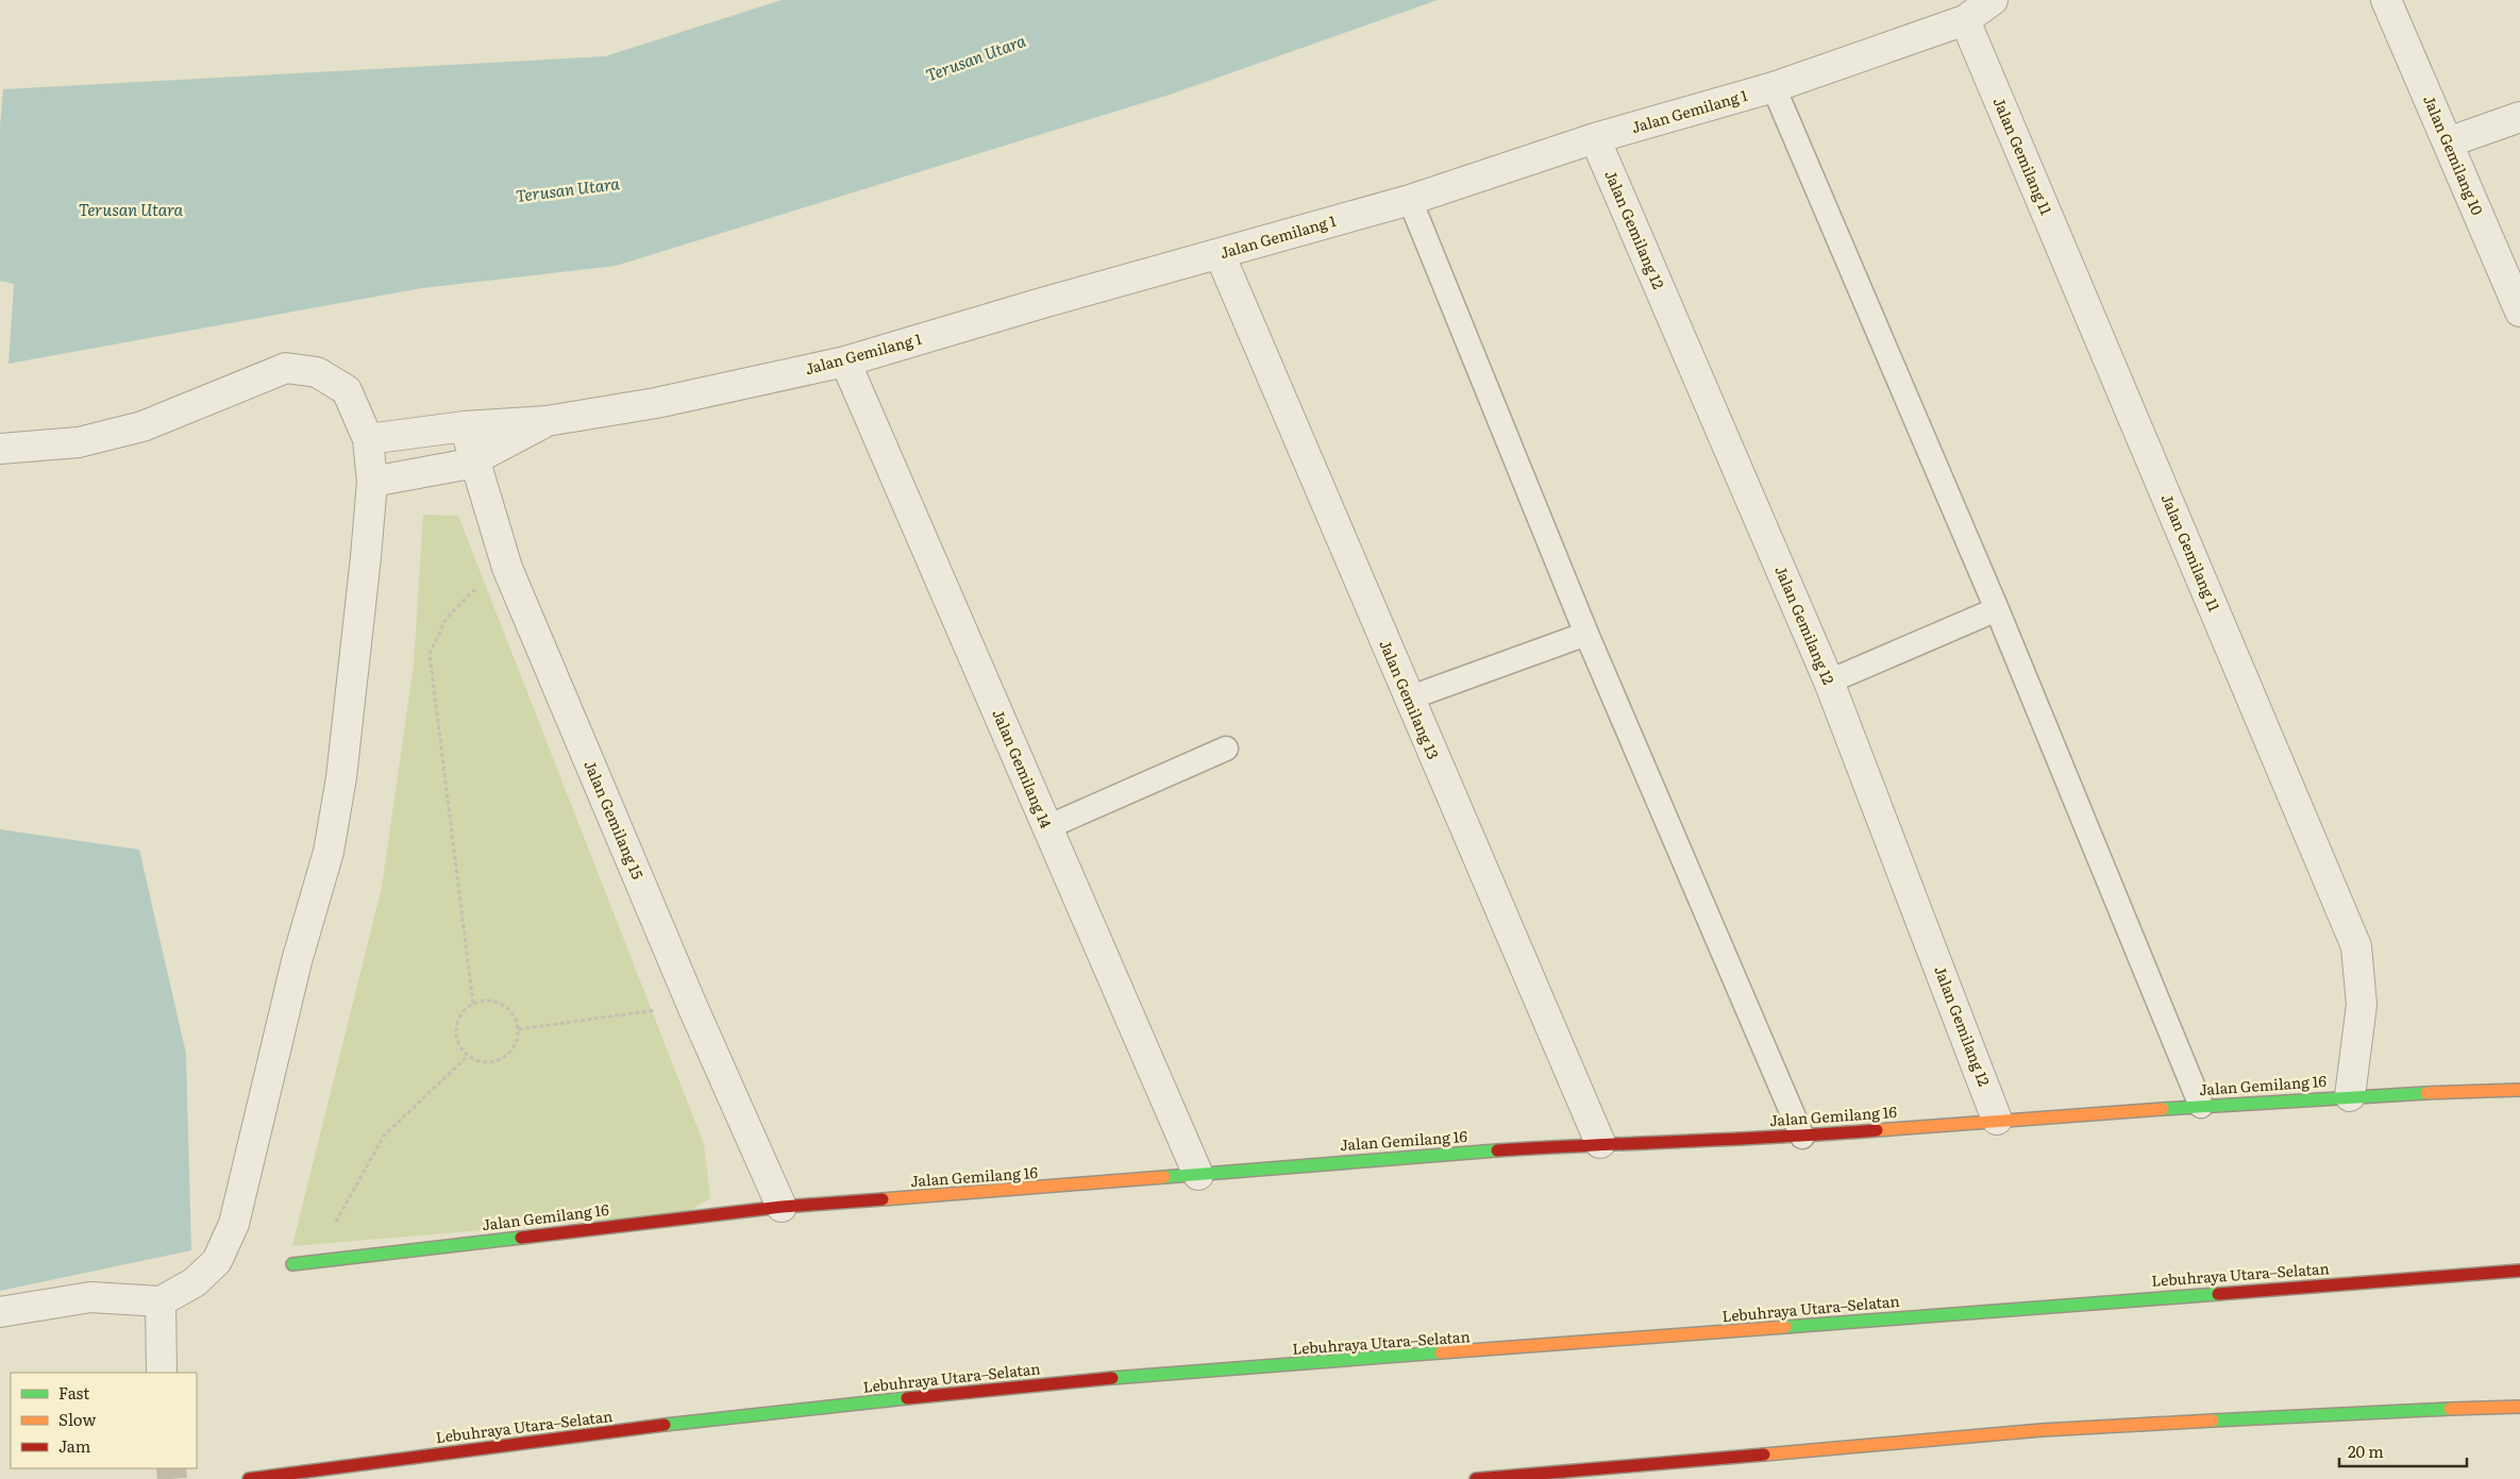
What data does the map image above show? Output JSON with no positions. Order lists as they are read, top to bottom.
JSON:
{
  "streets": {
    "main road": ["Jalan Gemilang 16", "Lebuhraya Utara–Selatan"],
    "street": [
      "Jalan Gemilang 1",
      "Jalan Gemilang 10",
      "Jalan Gemilang 11",
      "Jalan Gemilang 12",
      "Jalan Gemilang 13",
      "Jalan Gemilang 14",
      "Jalan Gemilang 15"
    ]
  },
  "crossings": [
    ["Jalan Gemilang 1", "Jalan Gemilang 11"],
    ["Jalan Gemilang 1", "Jalan Gemilang 12"],
    ["Jalan Gemilang 1", "Jalan Gemilang 13"],
    ["Jalan Gemilang 1", "Jalan Gemilang 14"],
    ["Jalan Gemilang 11", "Jalan Gemilang 16"],
    ["Jalan Gemilang 12", "Jalan Gemilang 16"],
    ["Jalan Gemilang 13", "Jalan Gemilang 16"],
    ["Jalan Gemilang 14", "Jalan Gemilang 16"],
    ["Jalan Gemilang 15", "Jalan Gemilang 16"]
  ],
  "water": ["Terusan Utara"],
  "legend": ["Fast", "Slow", "Jam"],
  "scale_bar": "20 m"
}
